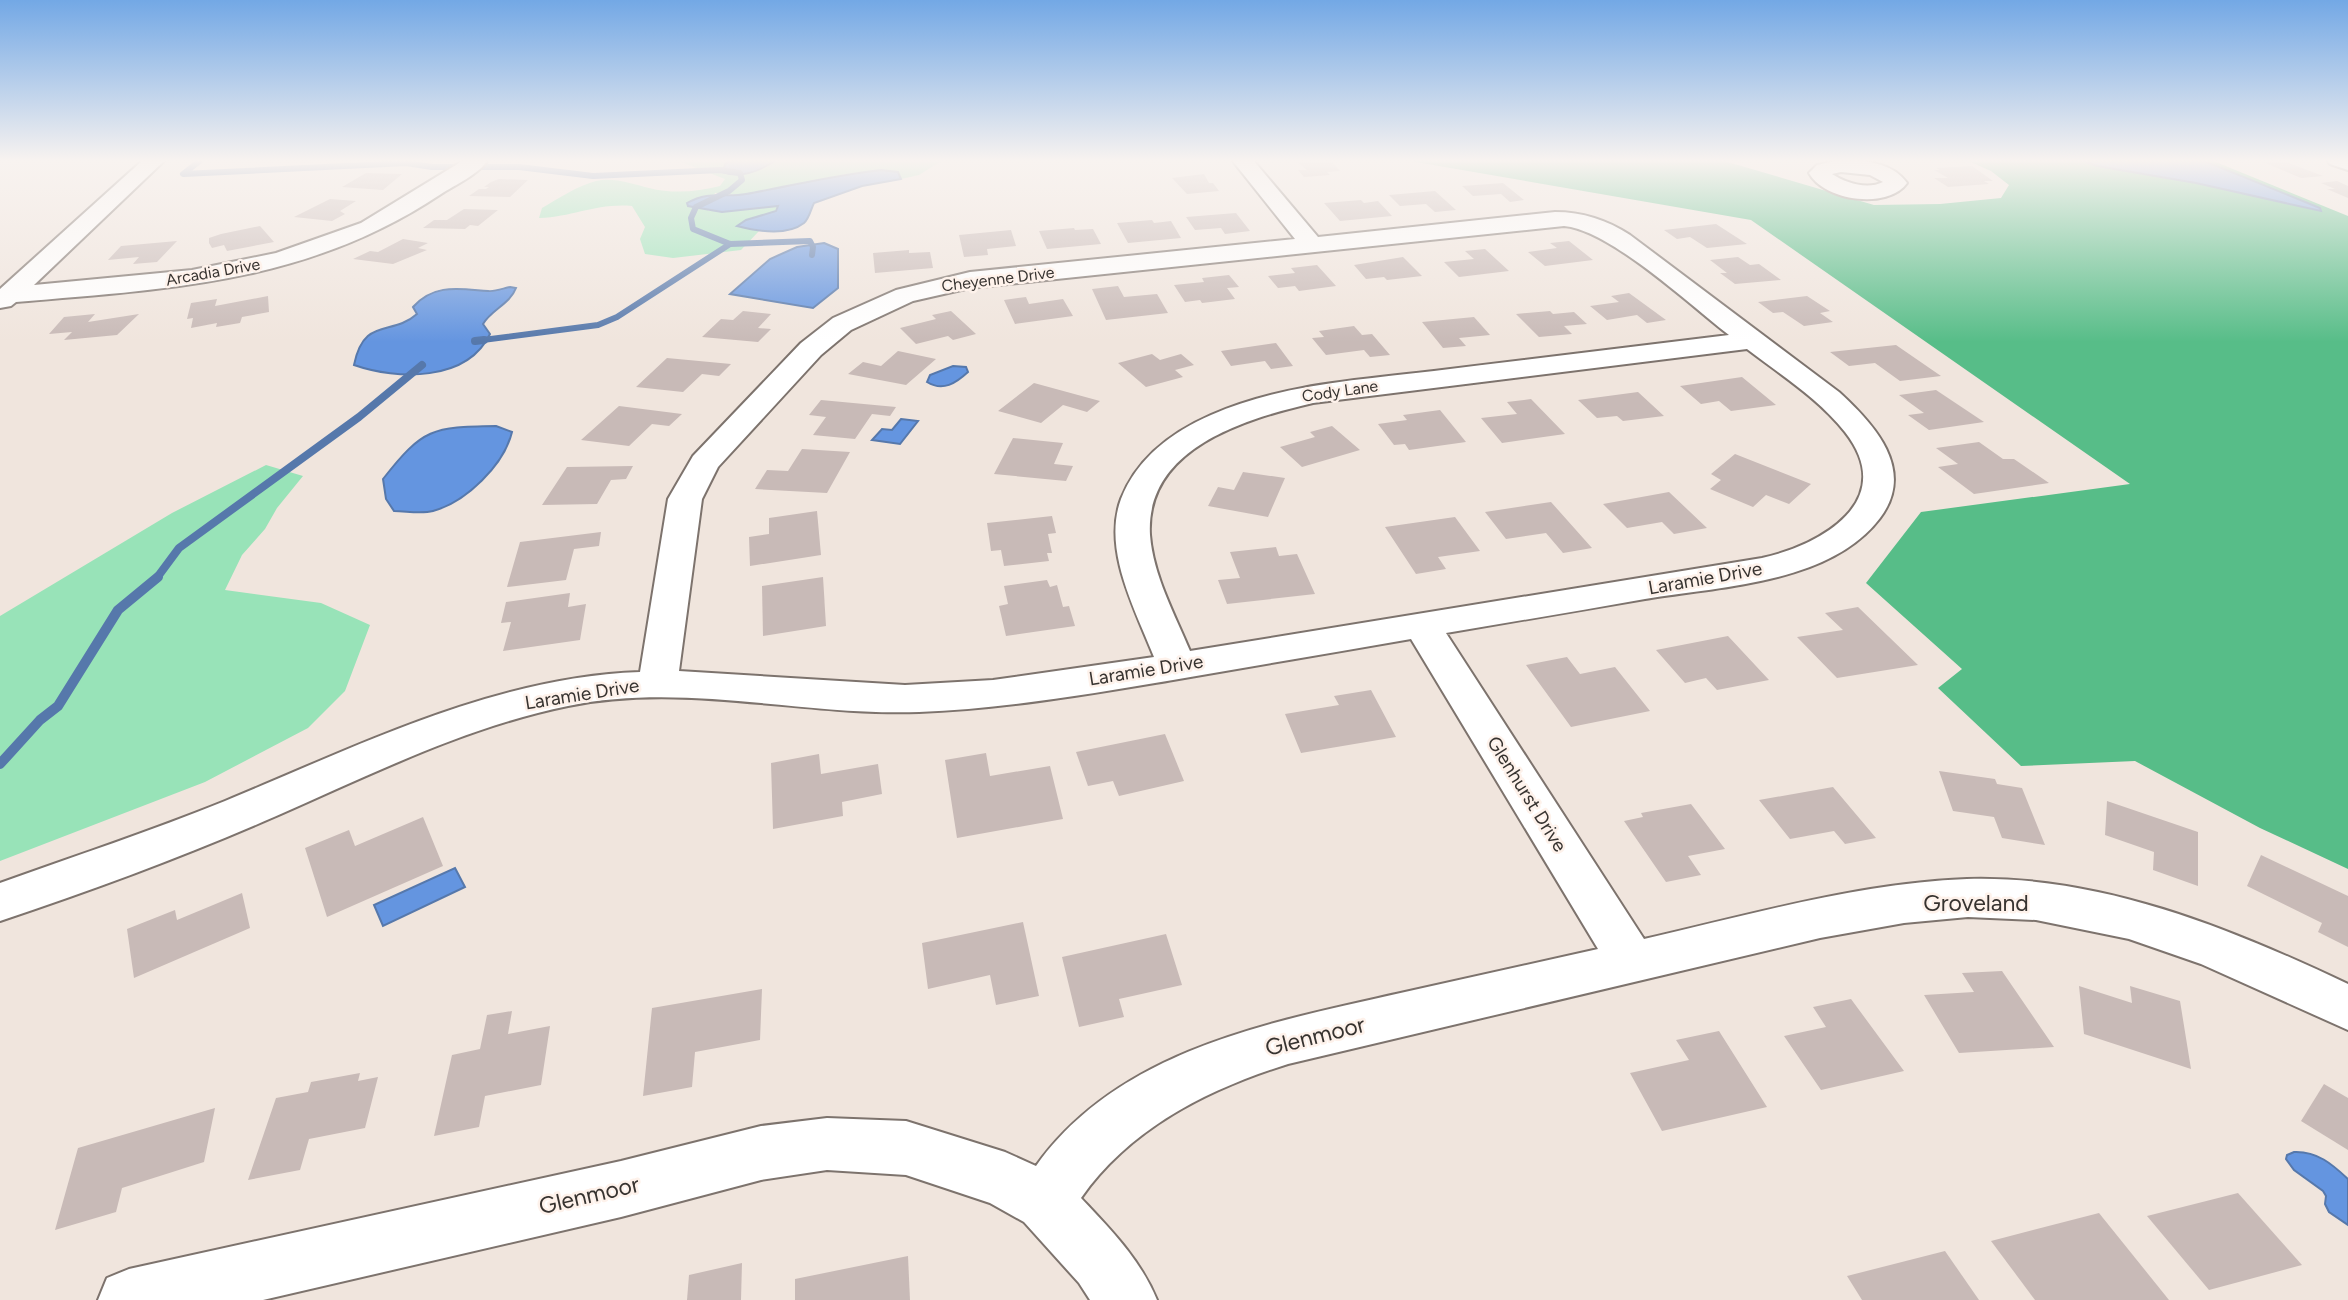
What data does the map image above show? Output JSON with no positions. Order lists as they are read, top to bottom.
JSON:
{
  "streets": {
    "street": [
      "Arcadia Drive",
      "Cheyenne Drive",
      "Cody Lane",
      "Laramie Drive",
      "Glenhurst Drive",
      "Groveland",
      "Glenmoor"
    ]
  },
  "crossings": [
    ["Cheyenne Drive", "Laramie Drive"],
    ["Cody Lane", "Laramie Drive"],
    ["Laramie Drive", "Glenhurst Drive"],
    ["Glenhurst Drive", "Groveland"],
    ["Glenhurst Drive", "Glenmoor"],
    ["Groveland", "Glenmoor"]
  ]
}
